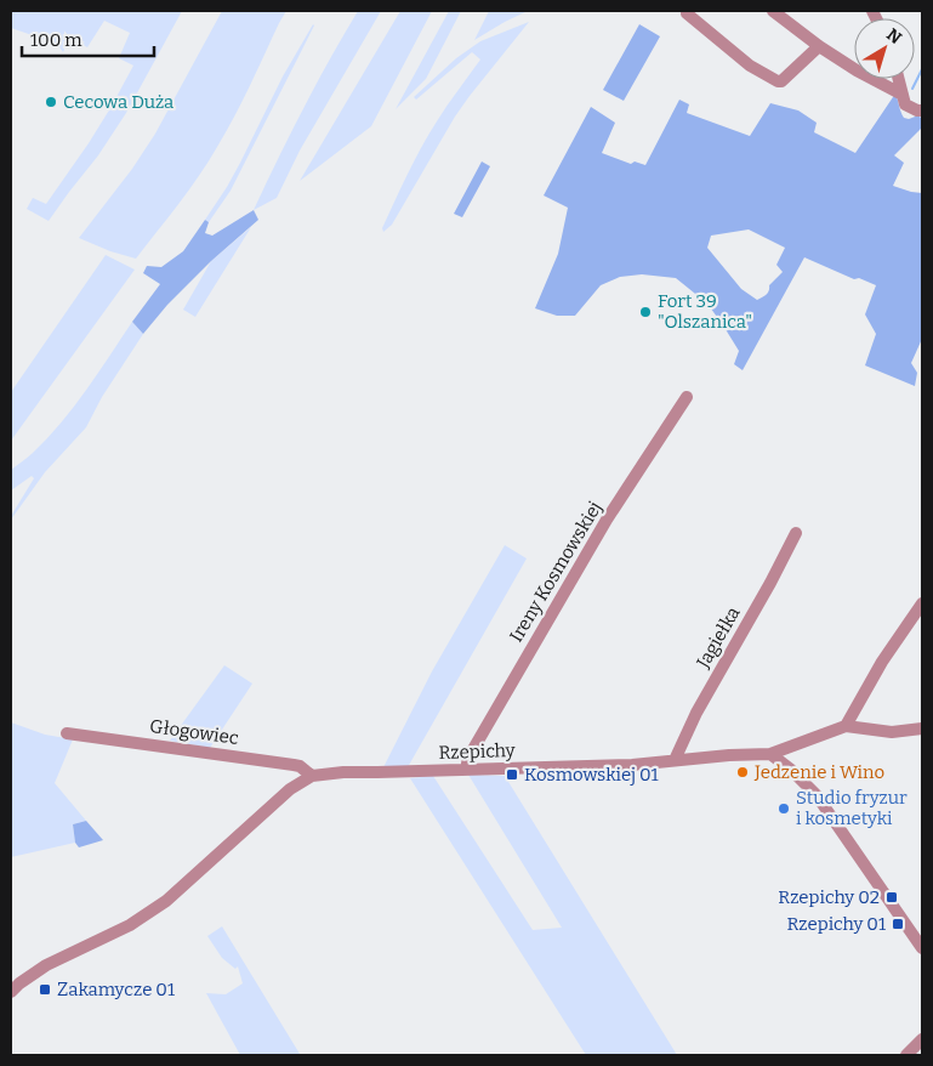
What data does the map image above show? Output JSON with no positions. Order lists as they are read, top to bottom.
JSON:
{
  "streets": {
    "street": [
      "Ireny Kosmowskiej",
      "Jagiełka",
      "Głogowiec",
      "Rzepichy"
    ]
  },
  "crossings": [
    ["Ireny Kosmowskiej", "Rzepichy"],
    ["Jagiełka", "Rzepichy"],
    ["Głogowiec", "Rzepichy"]
  ],
  "places": {
    "other": [
      "Cecowa Duża",
      "Fort 39 \"Olszanica\"",
      "Jedzenie i Wino",
      "Studio fryzur i kosmetyki"
    ],
    "transit": [
      "Kosmowskiej 01",
      "Rzepichy 02",
      "Rzepichy 01",
      "Zakamycze 01"
    ]
  },
  "scale_bar": "100 m",
  "north": "top right"
}
